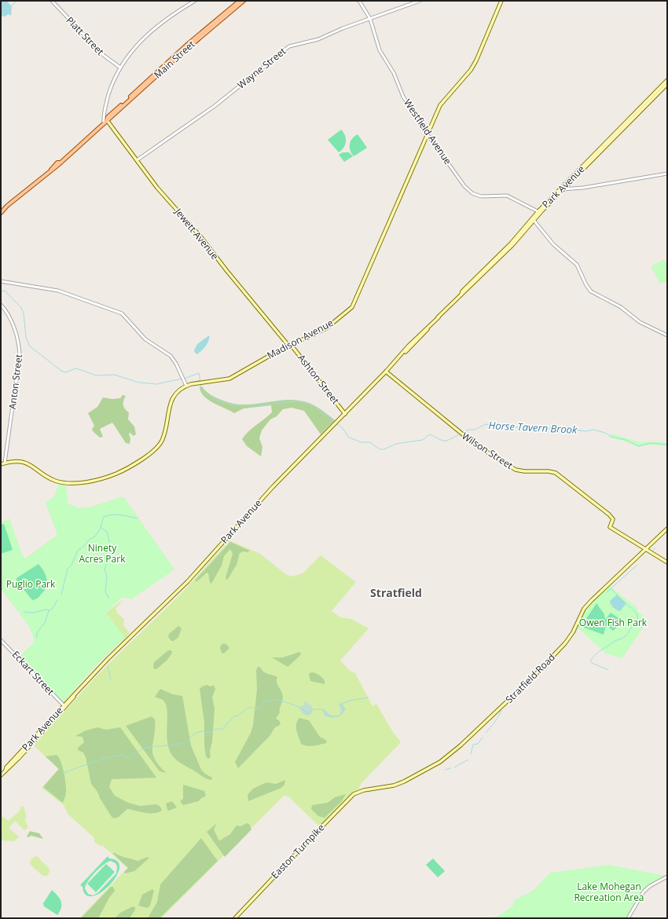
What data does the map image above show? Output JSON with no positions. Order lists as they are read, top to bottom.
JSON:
{
  "streets": {
    "main road": [
      "Main Street",
      "Park Avenue",
      "Jewett Avenue",
      "Madison Avenue",
      "Ashton Street",
      "Wilson Street",
      "Stratfield Road",
      "Easton Turnpike"
    ],
    "street": [
      "Platt Street",
      "Wayne Street",
      "Westfield Avenue",
      "Anton Street",
      "Eckart Street"
    ]
  },
  "crossings": [
    ["Main Street", "Jewett Avenue"],
    ["Wayne Street", "Westfield Avenue"],
    ["Wayne Street", "Jewett Avenue"],
    ["Westfield Avenue", "Park Avenue"],
    ["Westfield Avenue", "Madison Avenue"],
    ["Park Avenue", "Ashton Street"],
    ["Park Avenue", "Wilson Street"],
    ["Park Avenue", "Eckart Street"],
    ["Jewett Avenue", "Madison Avenue"],
    ["Jewett Avenue", "Ashton Street"],
    ["Madison Avenue", "Ashton Street"],
    ["Madison Avenue", "Anton Street"],
    ["Wilson Street", "Stratfield Road"],
    ["Stratfield Road", "Easton Turnpike"]
  ],
  "districts": ["Stratfield"],
  "water": ["Horse Tavern Brook"],
  "parks": [
    "Ninety Acres Park",
    "Puglio Park",
    "Owen Fish Park",
    "Lake Mohegan Recreation Area"
  ]
}
